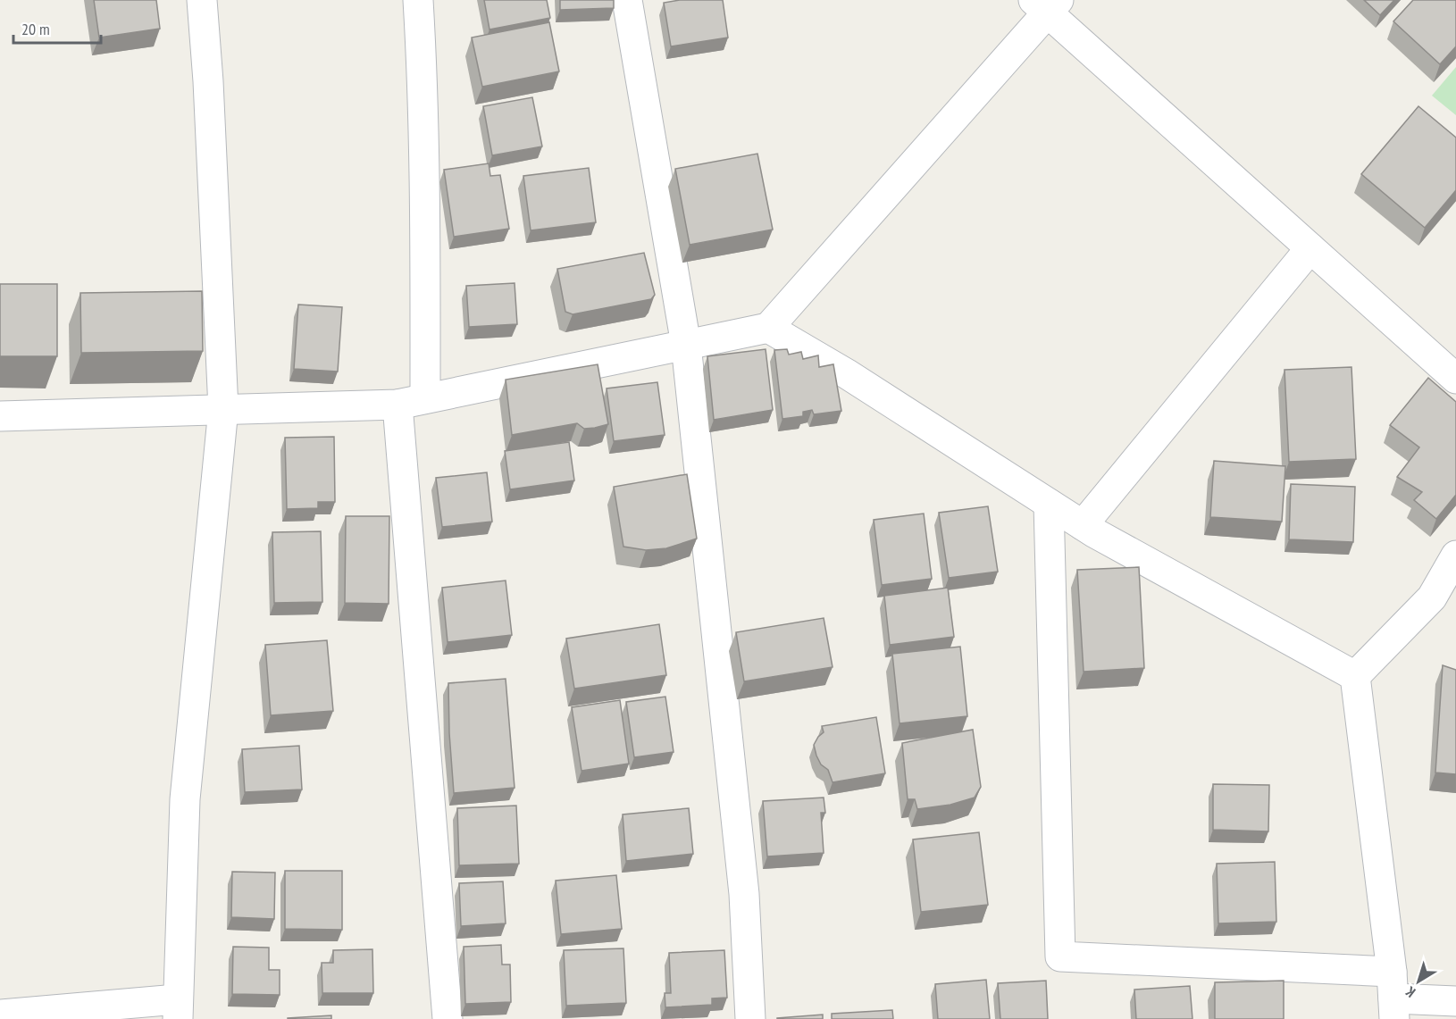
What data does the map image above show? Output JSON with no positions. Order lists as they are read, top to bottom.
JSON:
{
  "scale_bar": "20 m",
  "north": "bottom left"
}
